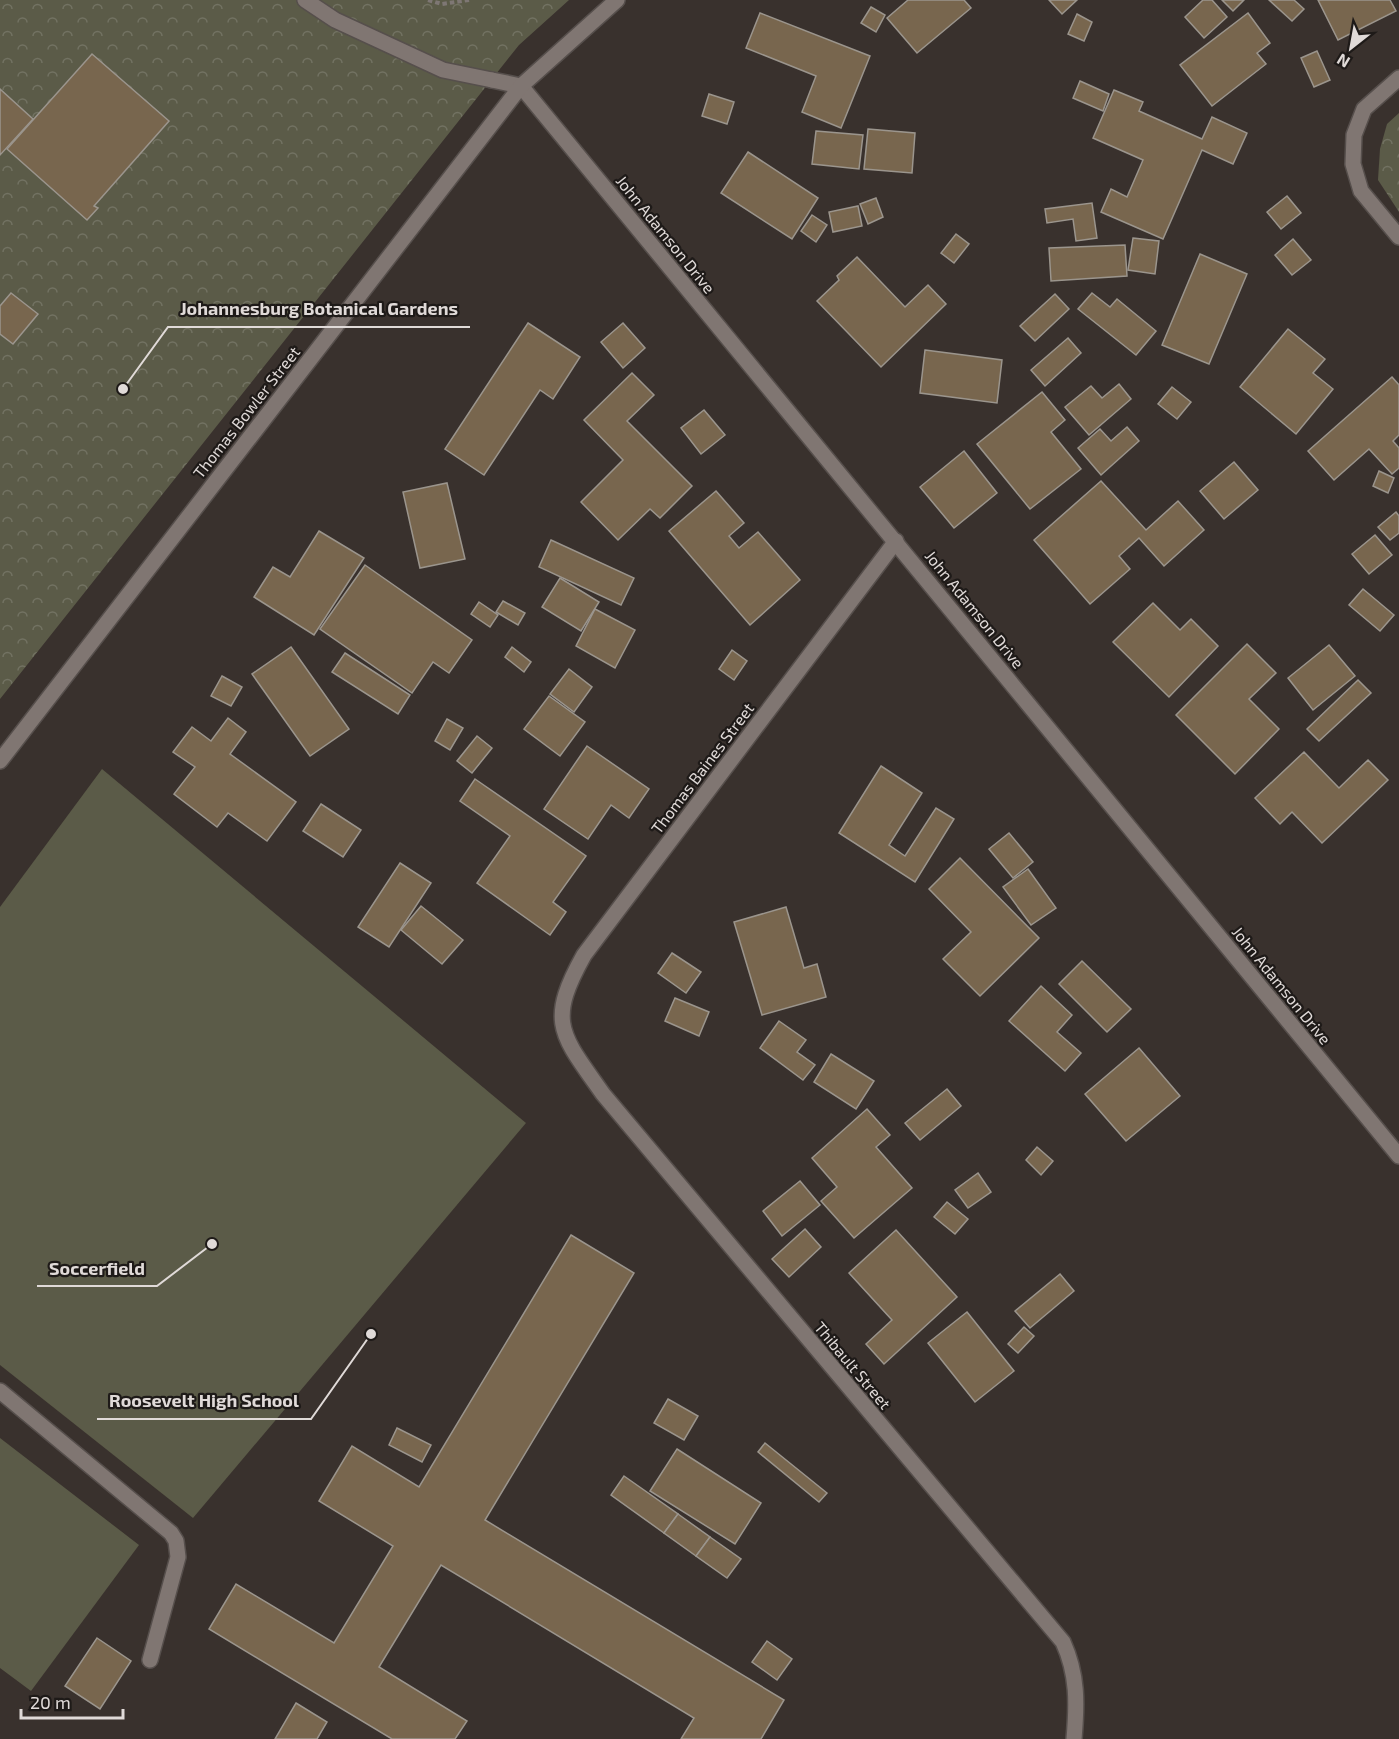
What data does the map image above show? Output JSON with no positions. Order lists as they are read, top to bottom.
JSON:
{
  "streets": {
    "street": [
      "John Adamson Drive",
      "Thomas Bowler Street",
      "Thomas Baines Street",
      "Thibault Street"
    ]
  },
  "crossings": [
    ["John Adamson Drive", "Thomas Bowler Street"],
    ["John Adamson Drive", "Thomas Baines Street"],
    ["Thomas Baines Street", "Thibault Street"]
  ],
  "places": ["Johannesburg Botanical Gardens", "Soccerfield", "Roosevelt High School"],
  "scale_bar": "20 m",
  "north": "bottom left"
}
